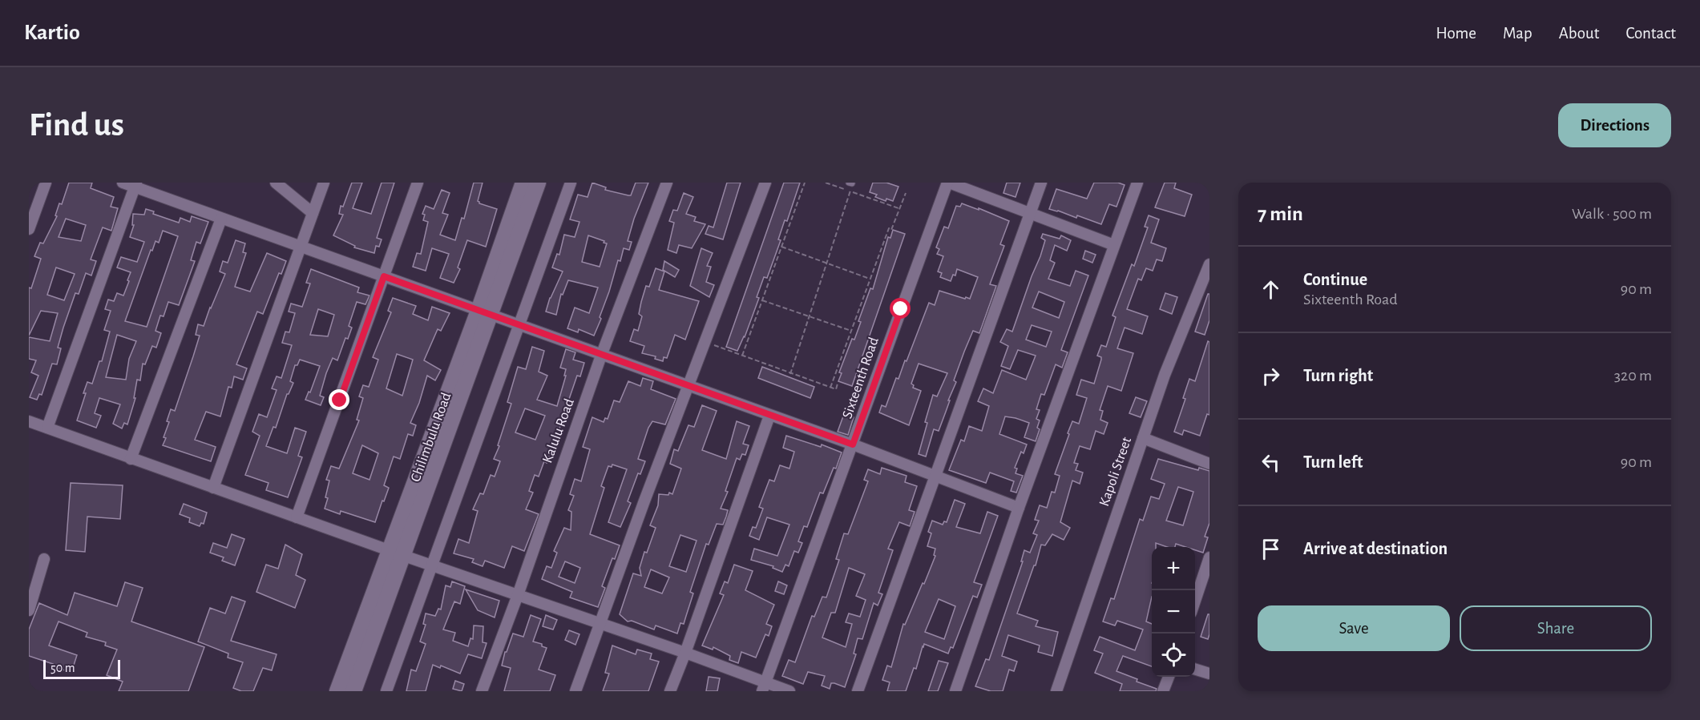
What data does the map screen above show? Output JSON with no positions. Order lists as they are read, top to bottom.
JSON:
{
  "streets": {
    "main road": ["Chilimbulu Road"],
    "street": ["Sixteenth Road", "Kalulu Road", "Kapoli Street"]
  },
  "scale_bar": "50 m",
  "page": {
    "header": "Kartio",
    "nav": [
      "Home",
      "Map",
      "About",
      "Contact"
    ],
    "buttons": [
      "Directions",
      ["Save", "Share"]
    ],
    "title": "Find us",
    "heading": ["7 min", "Walk · 500 m"],
    "list": [
      ["Continue", "Sixteenth Road", "90 m"],
      ["Turn right", "320 m"],
      ["Turn left", "90 m"],
      "Arrive at destination"
    ],
    "map_buttons": ["+", "−"],
    "scale": "50 m"
  }
}
